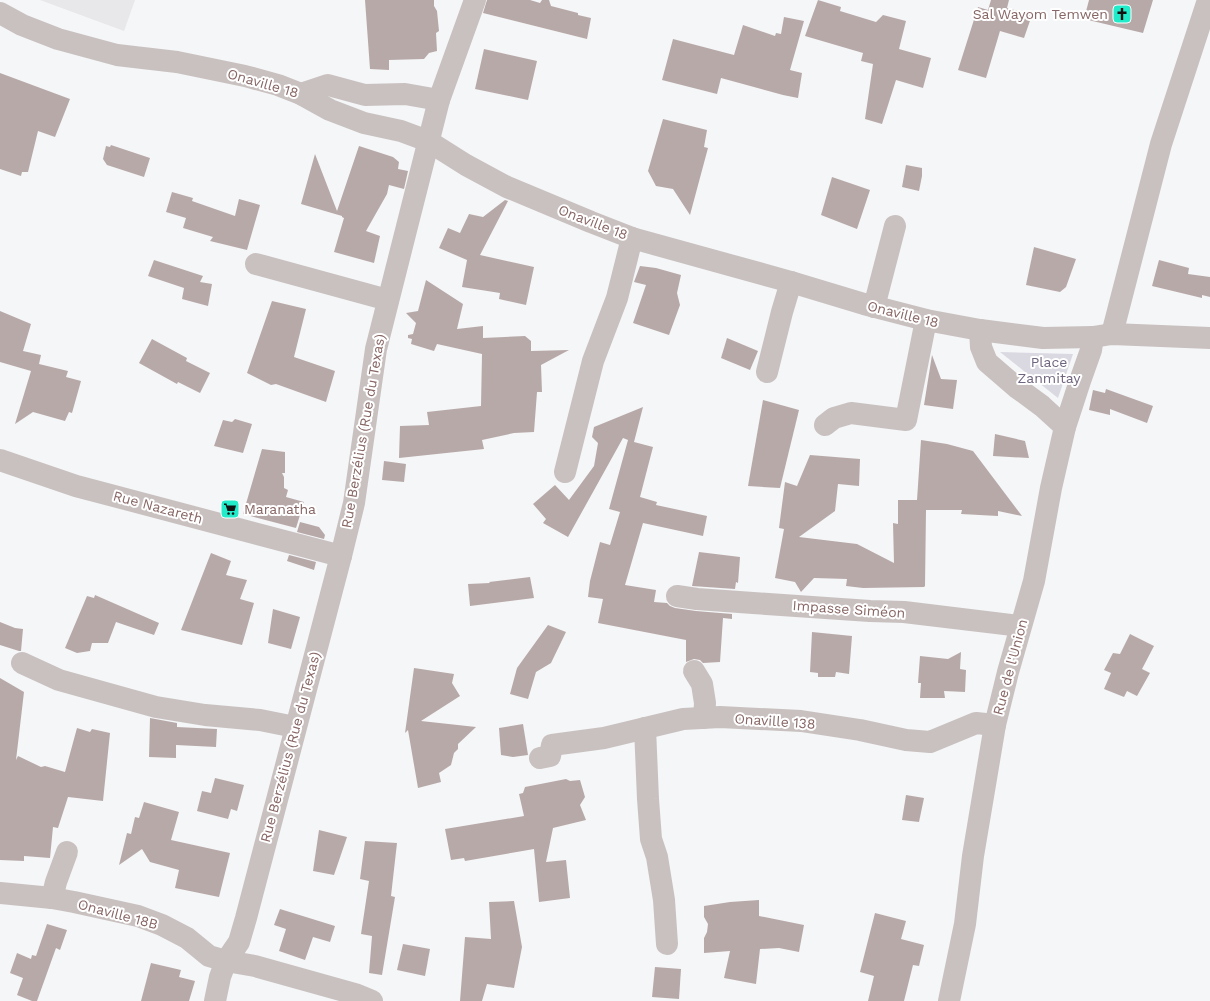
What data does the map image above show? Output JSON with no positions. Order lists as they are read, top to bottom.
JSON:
{
  "streets": {
    "street": [
      "Onaville 18",
      "Rue Berzélius (Rue du Texas)",
      "Rue Nazareth",
      "Impasse Siméon",
      "Rue de l'Union",
      "Onaville 138",
      "Onaville 18B"
    ]
  },
  "crossings": [
    ["Onaville 18", "Rue Berzélius (Rue du Texas)"],
    ["Onaville 18", "Rue de l'Union"],
    ["Rue Berzélius (Rue du Texas)", "Rue Nazareth"],
    ["Rue Berzélius (Rue du Texas)", "Onaville 18B"],
    ["Impasse Siméon", "Rue de l'Union"],
    ["Rue de l'Union", "Onaville 138"]
  ],
  "parks": ["Place Zanmitay"],
  "places": {
    "church": ["Sal Wayom Temwen"],
    "supermarket": ["Maranatha"]
  }
}
